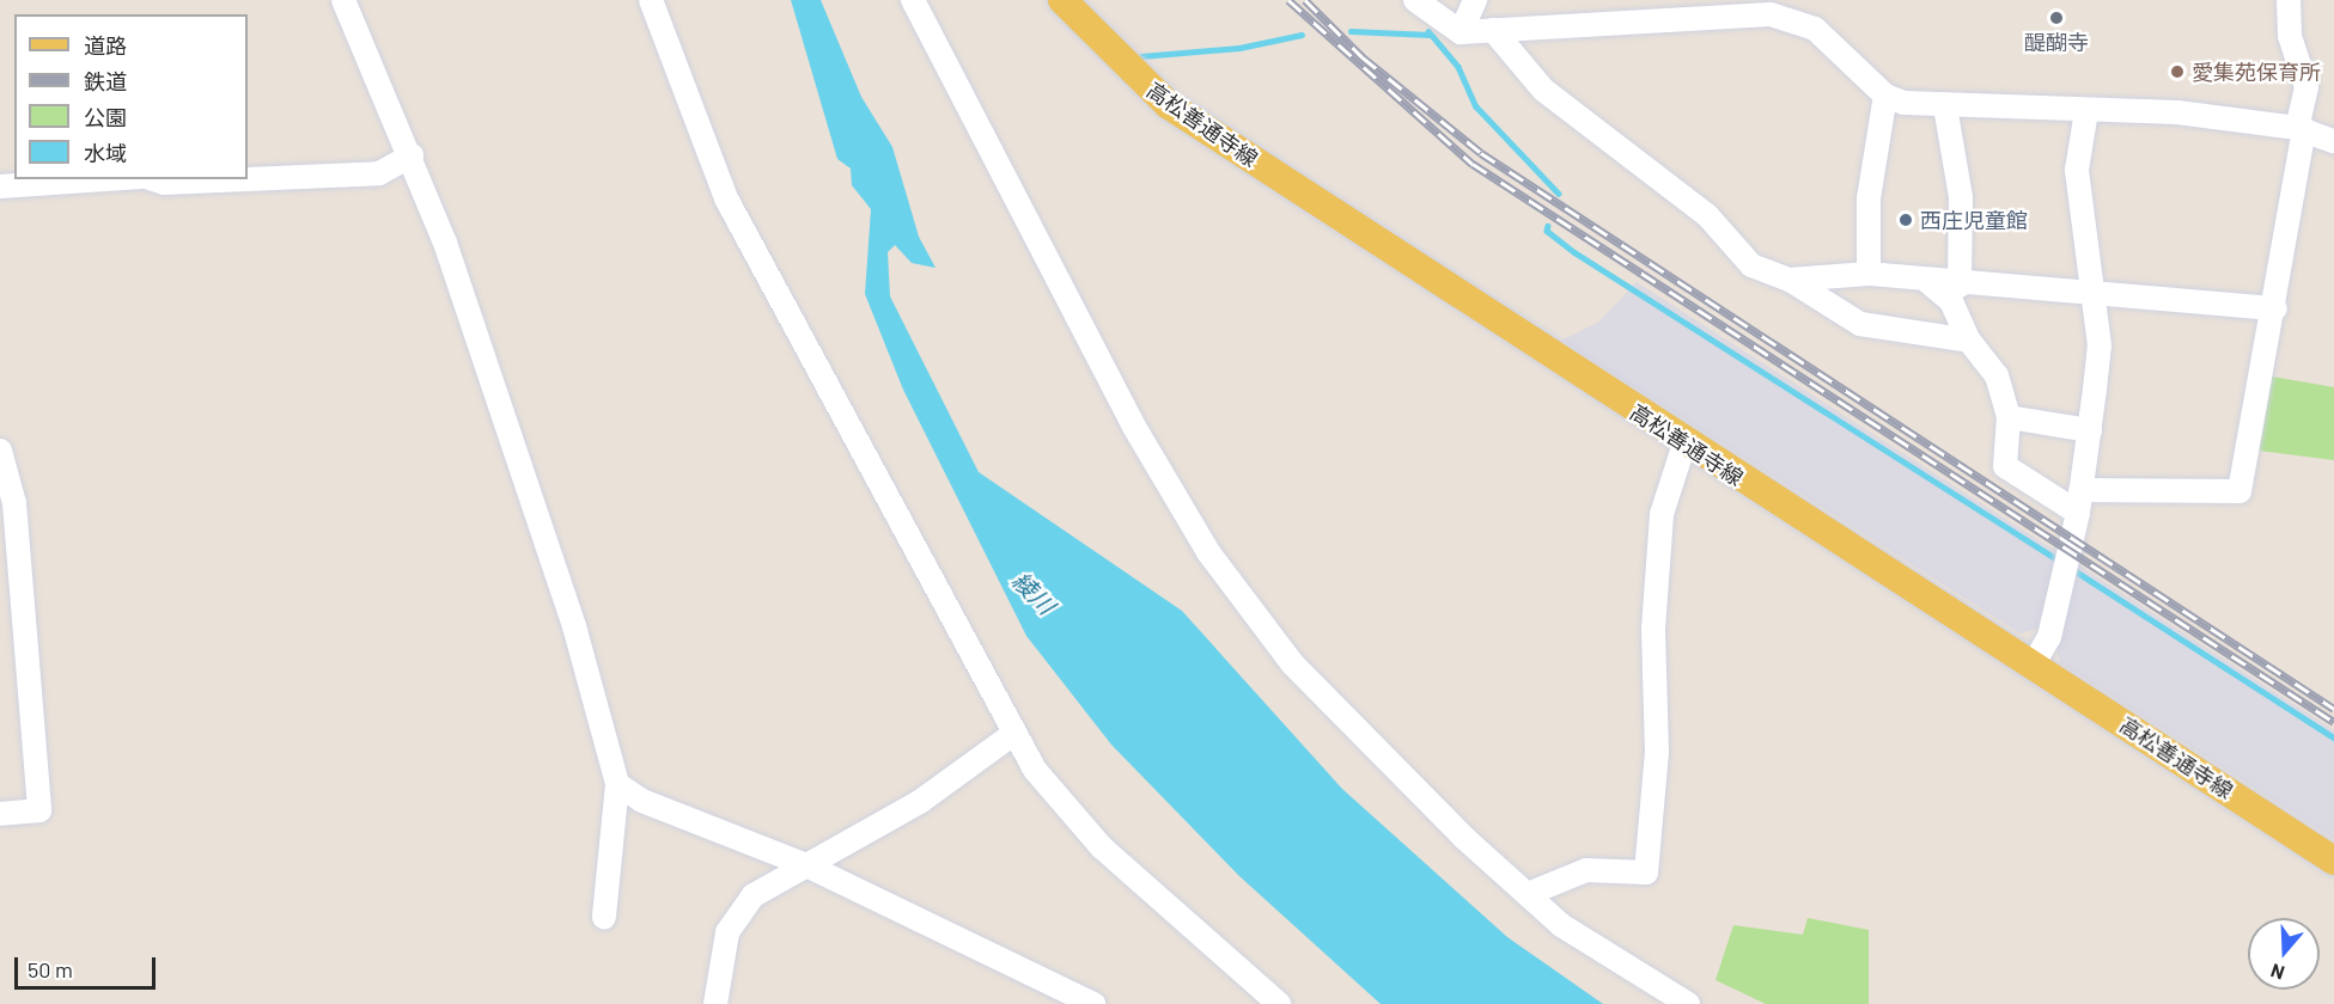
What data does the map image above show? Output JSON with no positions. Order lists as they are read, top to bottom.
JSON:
{
  "streets": {
    "main road": ["高松善通寺線"]
  },
  "water": ["綾川"],
  "places": ["醍醐寺", "愛集苑保育所", "西庄児童館"],
  "legend": [
    "道路",
    "鉄道",
    "公園",
    "水域"
  ],
  "scale_bar": "50 m",
  "north": "bottom"
}
